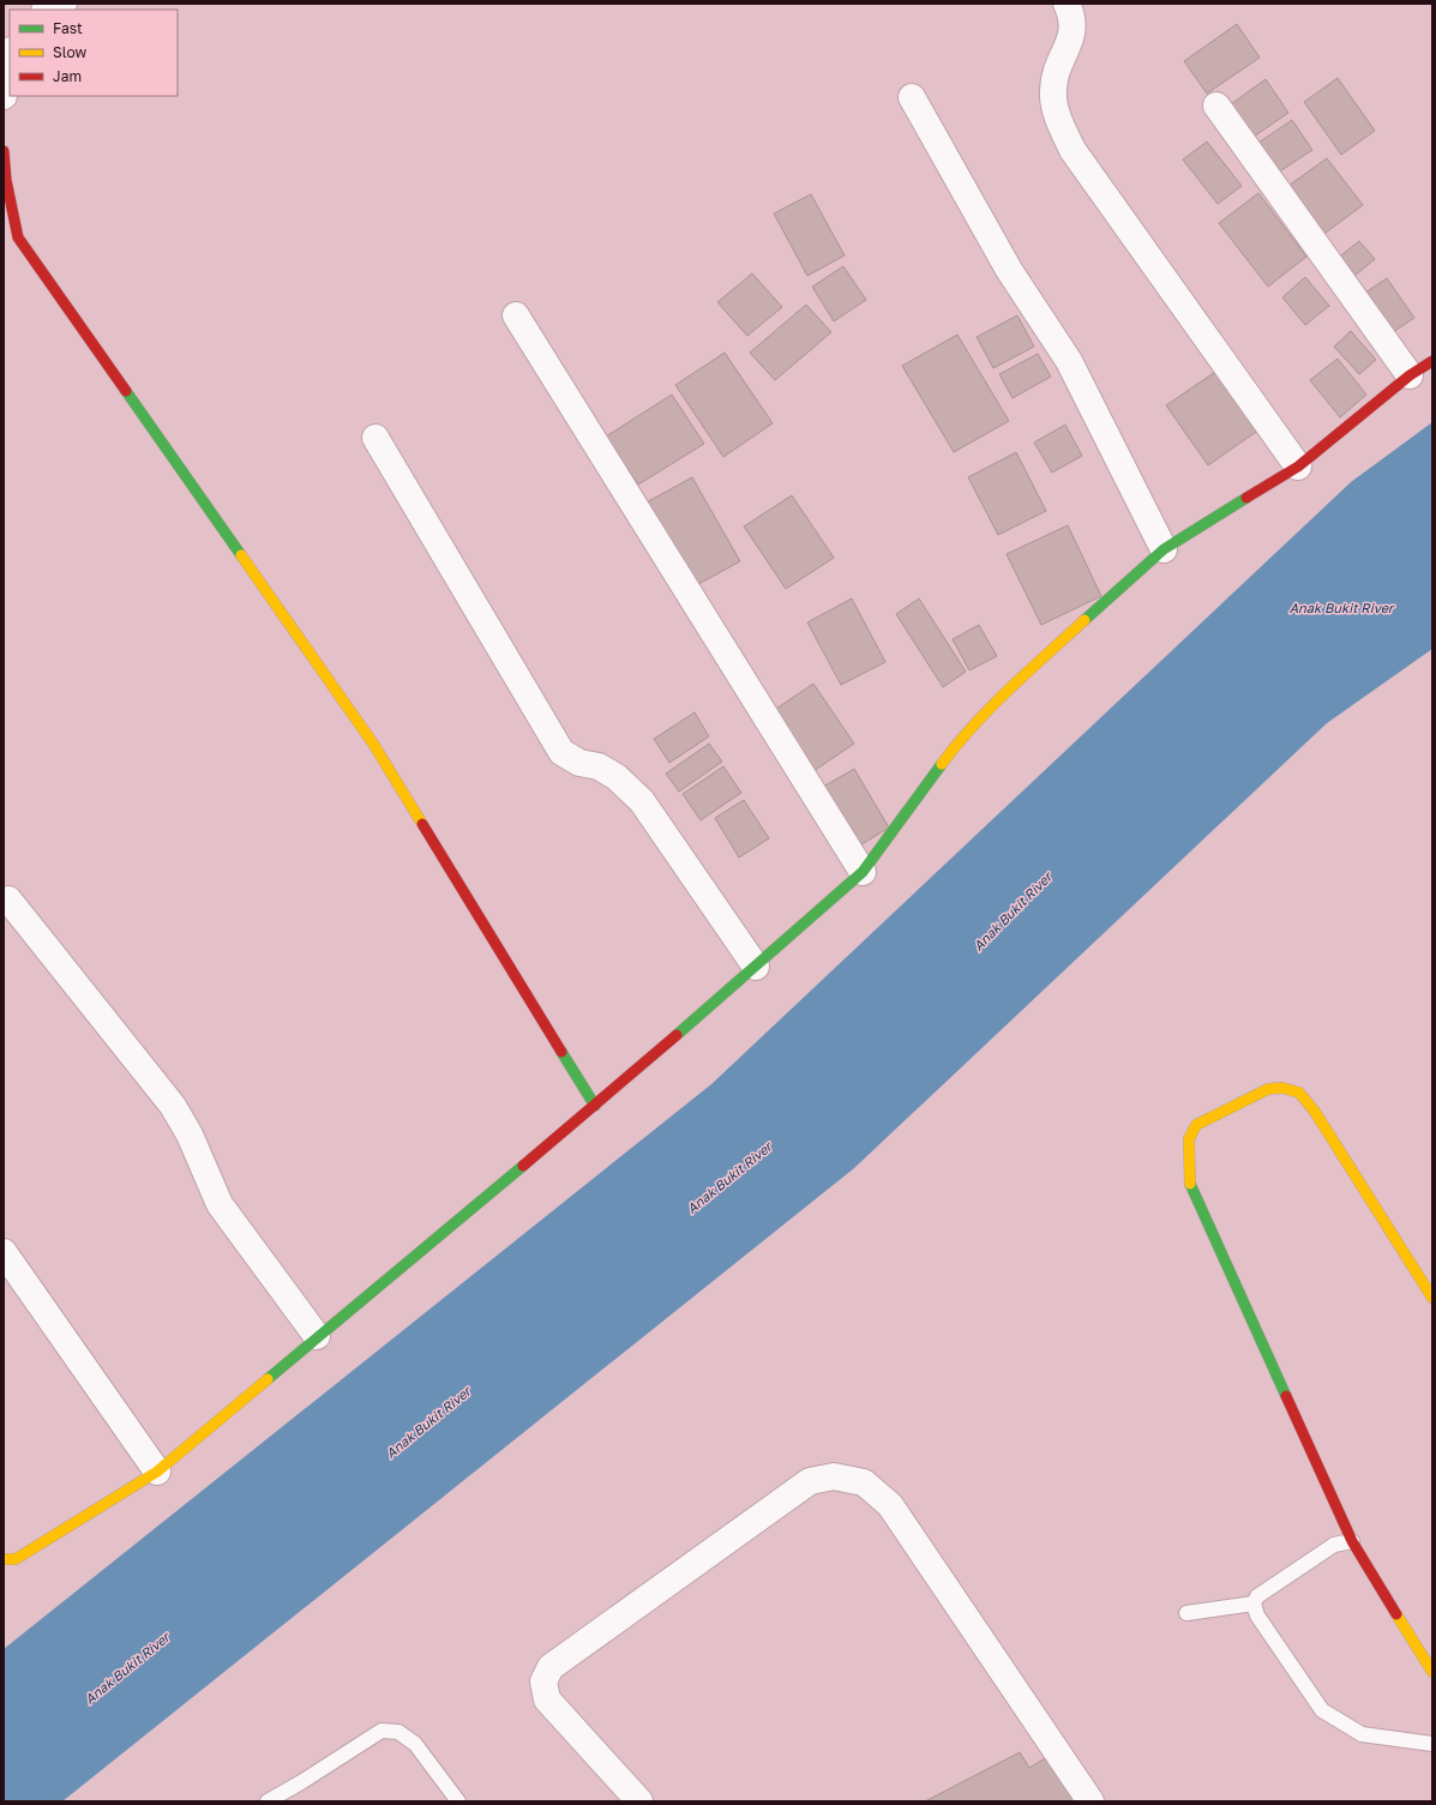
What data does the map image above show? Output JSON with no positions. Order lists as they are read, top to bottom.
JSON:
{
  "water": ["Anak Bukit River"],
  "legend": ["Fast", "Slow", "Jam"]
}
